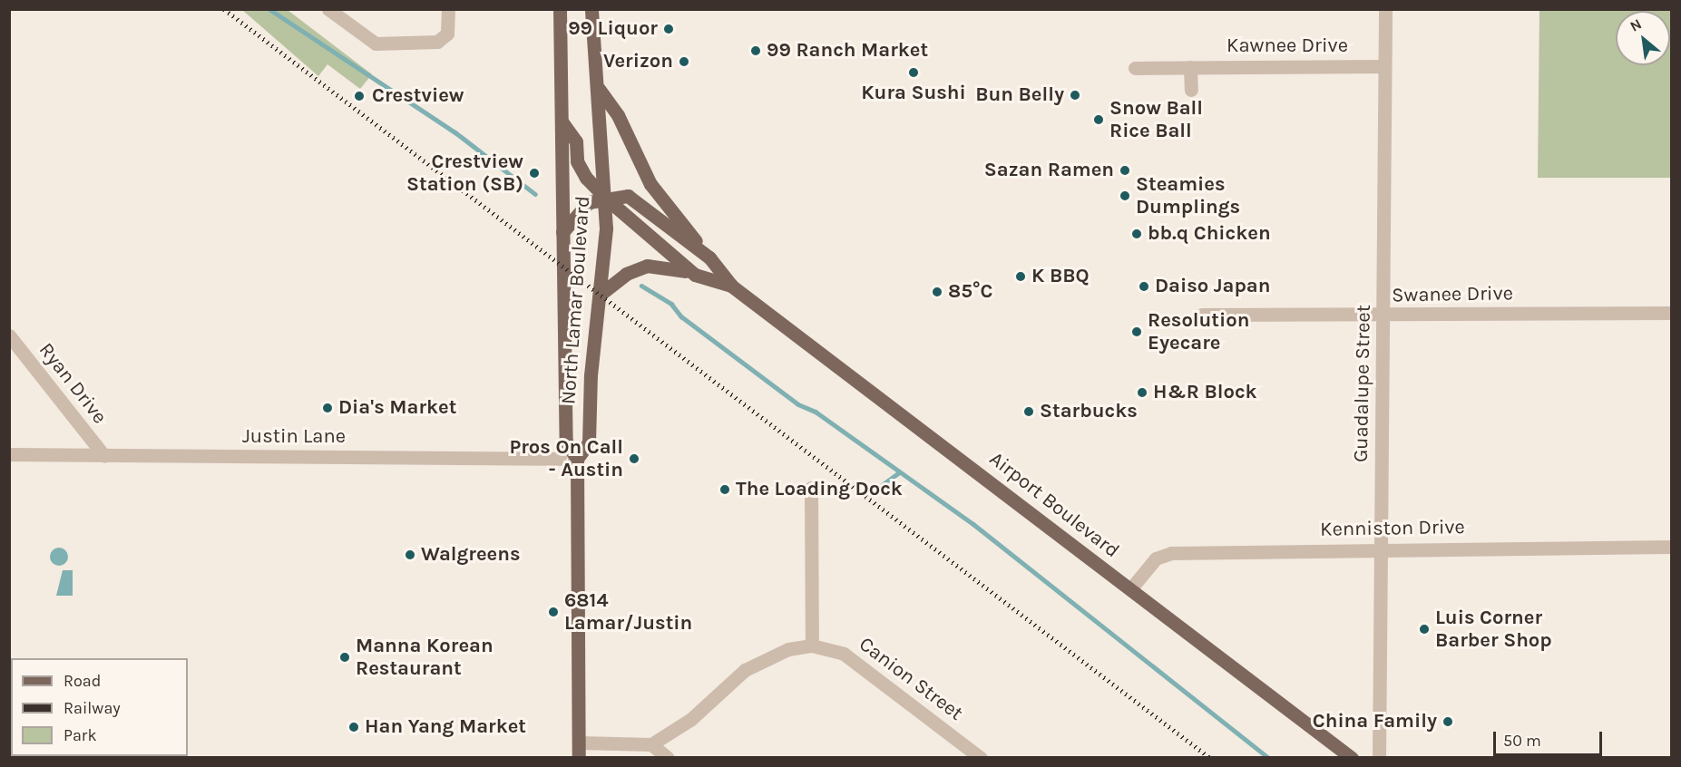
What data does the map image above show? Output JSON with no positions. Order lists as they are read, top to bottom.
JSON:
{
  "streets": {
    "main road": ["North Lamar Boulevard", "Airport Boulevard"],
    "street": [
      "Kawnee Drive",
      "Swanee Drive",
      "Ryan Drive",
      "Guadalupe Street",
      "Justin Lane",
      "Kenniston Drive",
      "Canion Street"
    ]
  },
  "crossings": [
    ["Kawnee Drive", "Guadalupe Street"],
    ["Swanee Drive", "Guadalupe Street"],
    ["North Lamar Boulevard", "Justin Lane"],
    ["North Lamar Boulevard", "Airport Boulevard"],
    ["Ryan Drive", "Justin Lane"],
    ["Guadalupe Street", "Kenniston Drive"],
    ["Airport Boulevard", "Kenniston Drive"]
  ],
  "places": [
    "99 Liquor",
    "99 Ranch Market",
    "Verizon",
    "Kura Sushi",
    "Bun Belly",
    "Crestview",
    "Snow Ball Rice Ball",
    "Sazan Ramen",
    "Crestview Station (SB)",
    "Steamies Dumplings",
    "bb.q Chicken",
    "K BBQ",
    "Daiso Japan",
    "85°C",
    "Resolution Eyecare",
    "H&R Block",
    "Dia's Market",
    "Starbucks",
    "Pros On Call - Austin",
    "The Loading Dock",
    "Walgreens",
    "6814 Lamar/Justin",
    "Luis Corner Barber Shop",
    "Manna Korean Restaurant",
    "China Family",
    "Han Yang Market"
  ],
  "legend": ["Road", "Railway", "Park"],
  "scale_bar": "50 m",
  "north": "top left"
}
